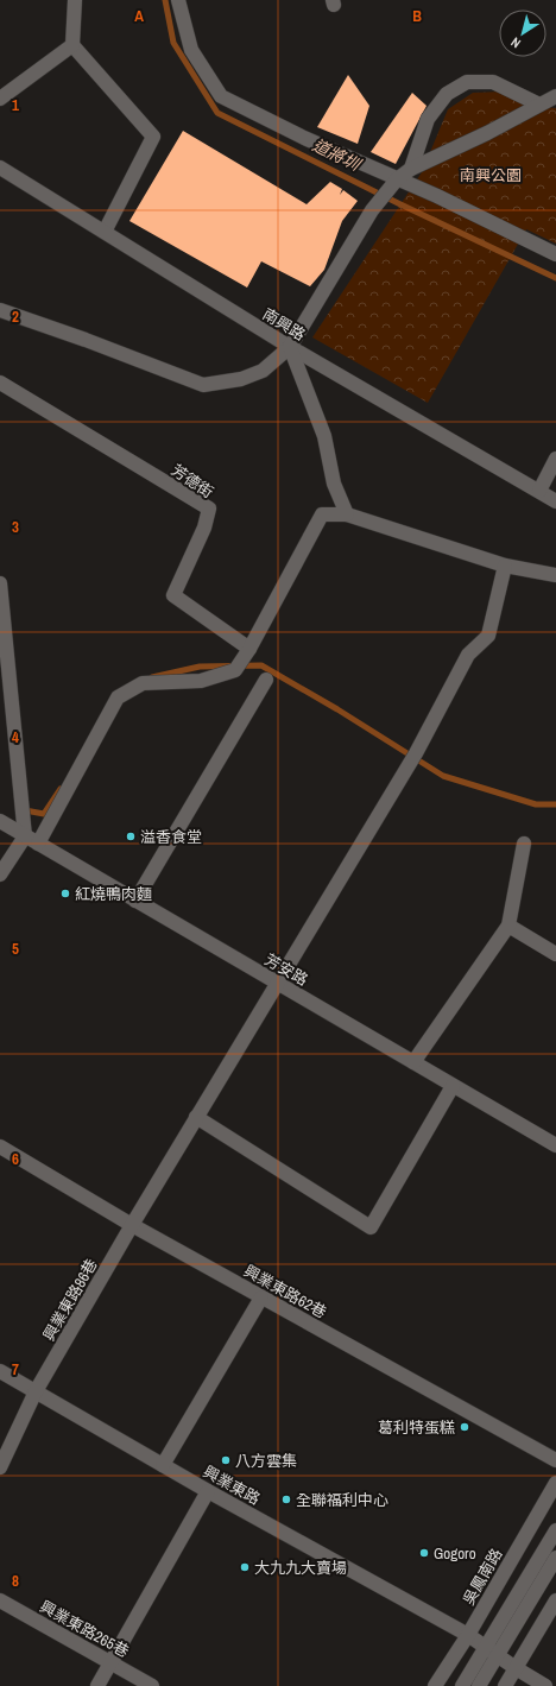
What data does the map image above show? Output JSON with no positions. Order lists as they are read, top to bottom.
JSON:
{
  "streets": {
    "street": [
      "南興路",
      "芳德街",
      "芳安路",
      "興業東路62巷",
      "興業東路86巷",
      "興業東路",
      "吳鳳南路",
      "興業東路265巷"
    ]
  },
  "crossings": [
    ["芳安路", "興業東路86巷"],
    ["興業東路62巷", "興業東路86巷"],
    ["興業東路86巷", "興業東路"],
    ["興業東路", "吳鳳南路"]
  ],
  "water": ["道將圳"],
  "parks": ["南興公園"],
  "places": [
    "溢香食堂",
    "紅燒鴨肉麵",
    "葛利特蛋糕",
    "八方雲集",
    "全聯福利中心",
    "Gogoro",
    "大九九大賣場"
  ],
  "north": "bottom left",
  "grid": {
    "columns": ["A", "B"],
    "rows": [
      "1",
      "2",
      "3",
      "4",
      "5",
      "6",
      "7",
      "8"
    ]
  }
}
